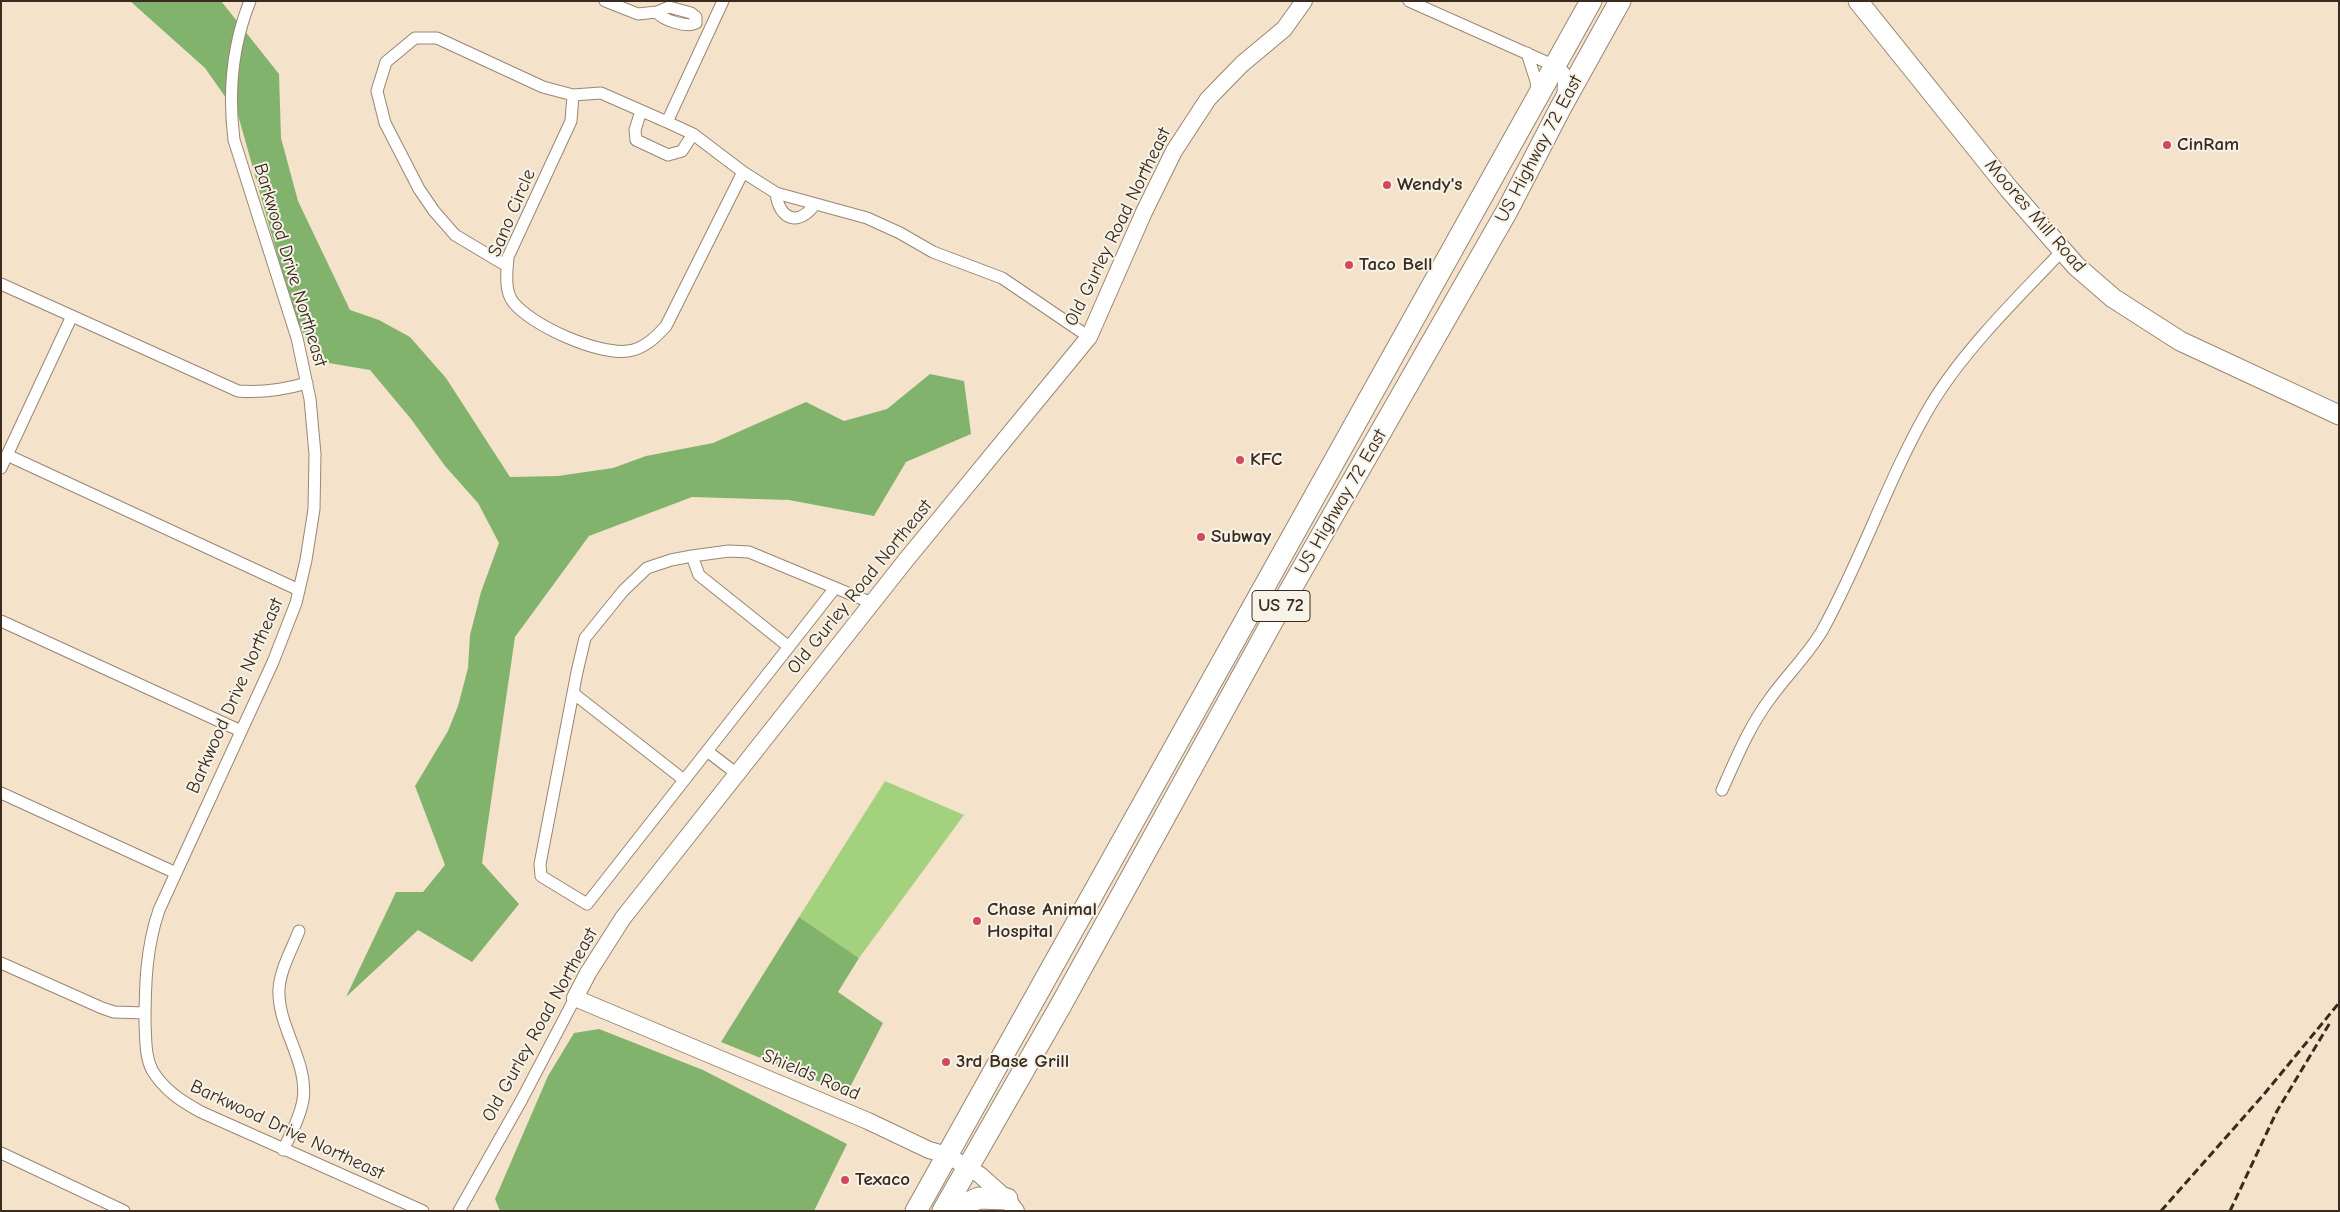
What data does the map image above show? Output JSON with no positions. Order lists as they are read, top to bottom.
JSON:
{
  "streets": {
    "highway": ["US Highway 72 East", "US 72"],
    "main road": ["Moores Mill Road"],
    "street": [
      "Sano Circle",
      "Old Gurley Road Northeast",
      "Barkwood Drive Northeast",
      "Shields Road"
    ]
  },
  "crossings": [
    ["US Highway 72 East", "Shields Road"],
    ["Old Gurley Road Northeast", "Shields Road"]
  ],
  "places": [
    "CinRam",
    "Wendy's",
    "Taco Bell",
    "KFC",
    "Subway",
    "Chase Animal Hospital",
    "3rd Base Grill",
    "Texaco"
  ]
}
